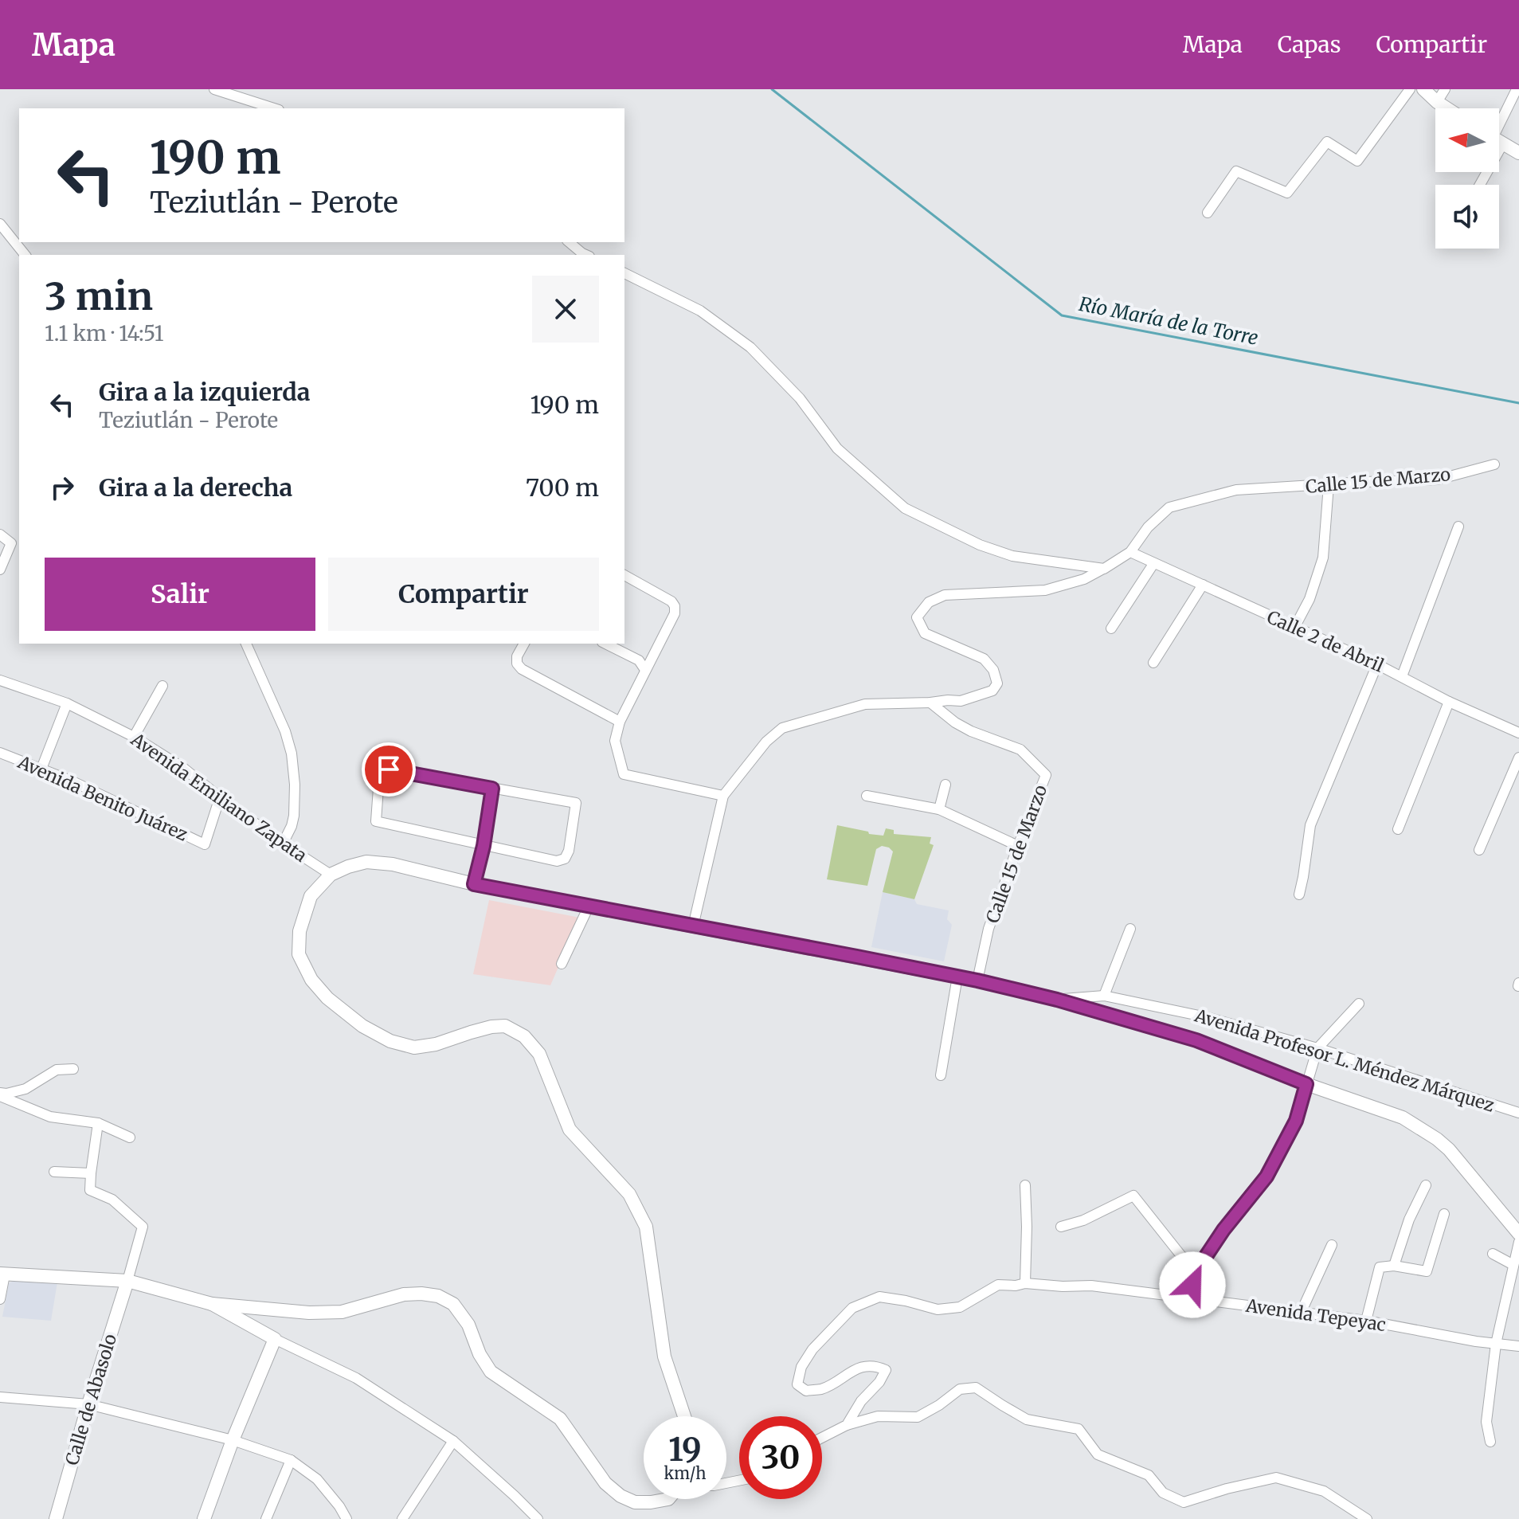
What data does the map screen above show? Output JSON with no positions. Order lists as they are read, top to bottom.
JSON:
{
  "streets": {
    "main road": ["Calle de Abasolo"],
    "street": [
      "Calle 15 de Marzo",
      "Calle 2 de Abril",
      "Avenida Emiliano Zapata",
      "Avenida Benito Juárez",
      "Avenida Profesor L. Méndez Márquez",
      "Avenida Tepeyac"
    ]
  },
  "crossings": [
    ["Calle 15 de Marzo", "Calle 2 de Abril"],
    ["Avenida Emiliano Zapata", "Avenida Benito Juárez"]
  ],
  "water": ["Río María de la Torre"],
  "north": "left",
  "page": {
    "header": "Mapa",
    "nav": ["Mapa", "Capas", "Compartir"],
    "turn": ["190 m", "Teziutlán - Perote"],
    "heading": ["3 min", "1.1 km · 14:51"],
    "list": [
      {
        "name": "Gira a la izquierda",
        "note": "Teziutlán - Perote",
        "value": "190 m"
      },
      {
        "name": "Gira a la derecha",
        "value": "700 m"
      }
    ],
    "buttons": ["Salir", "Compartir"],
    "speed": "19 km/h",
    "limit": "30"
  }
}
